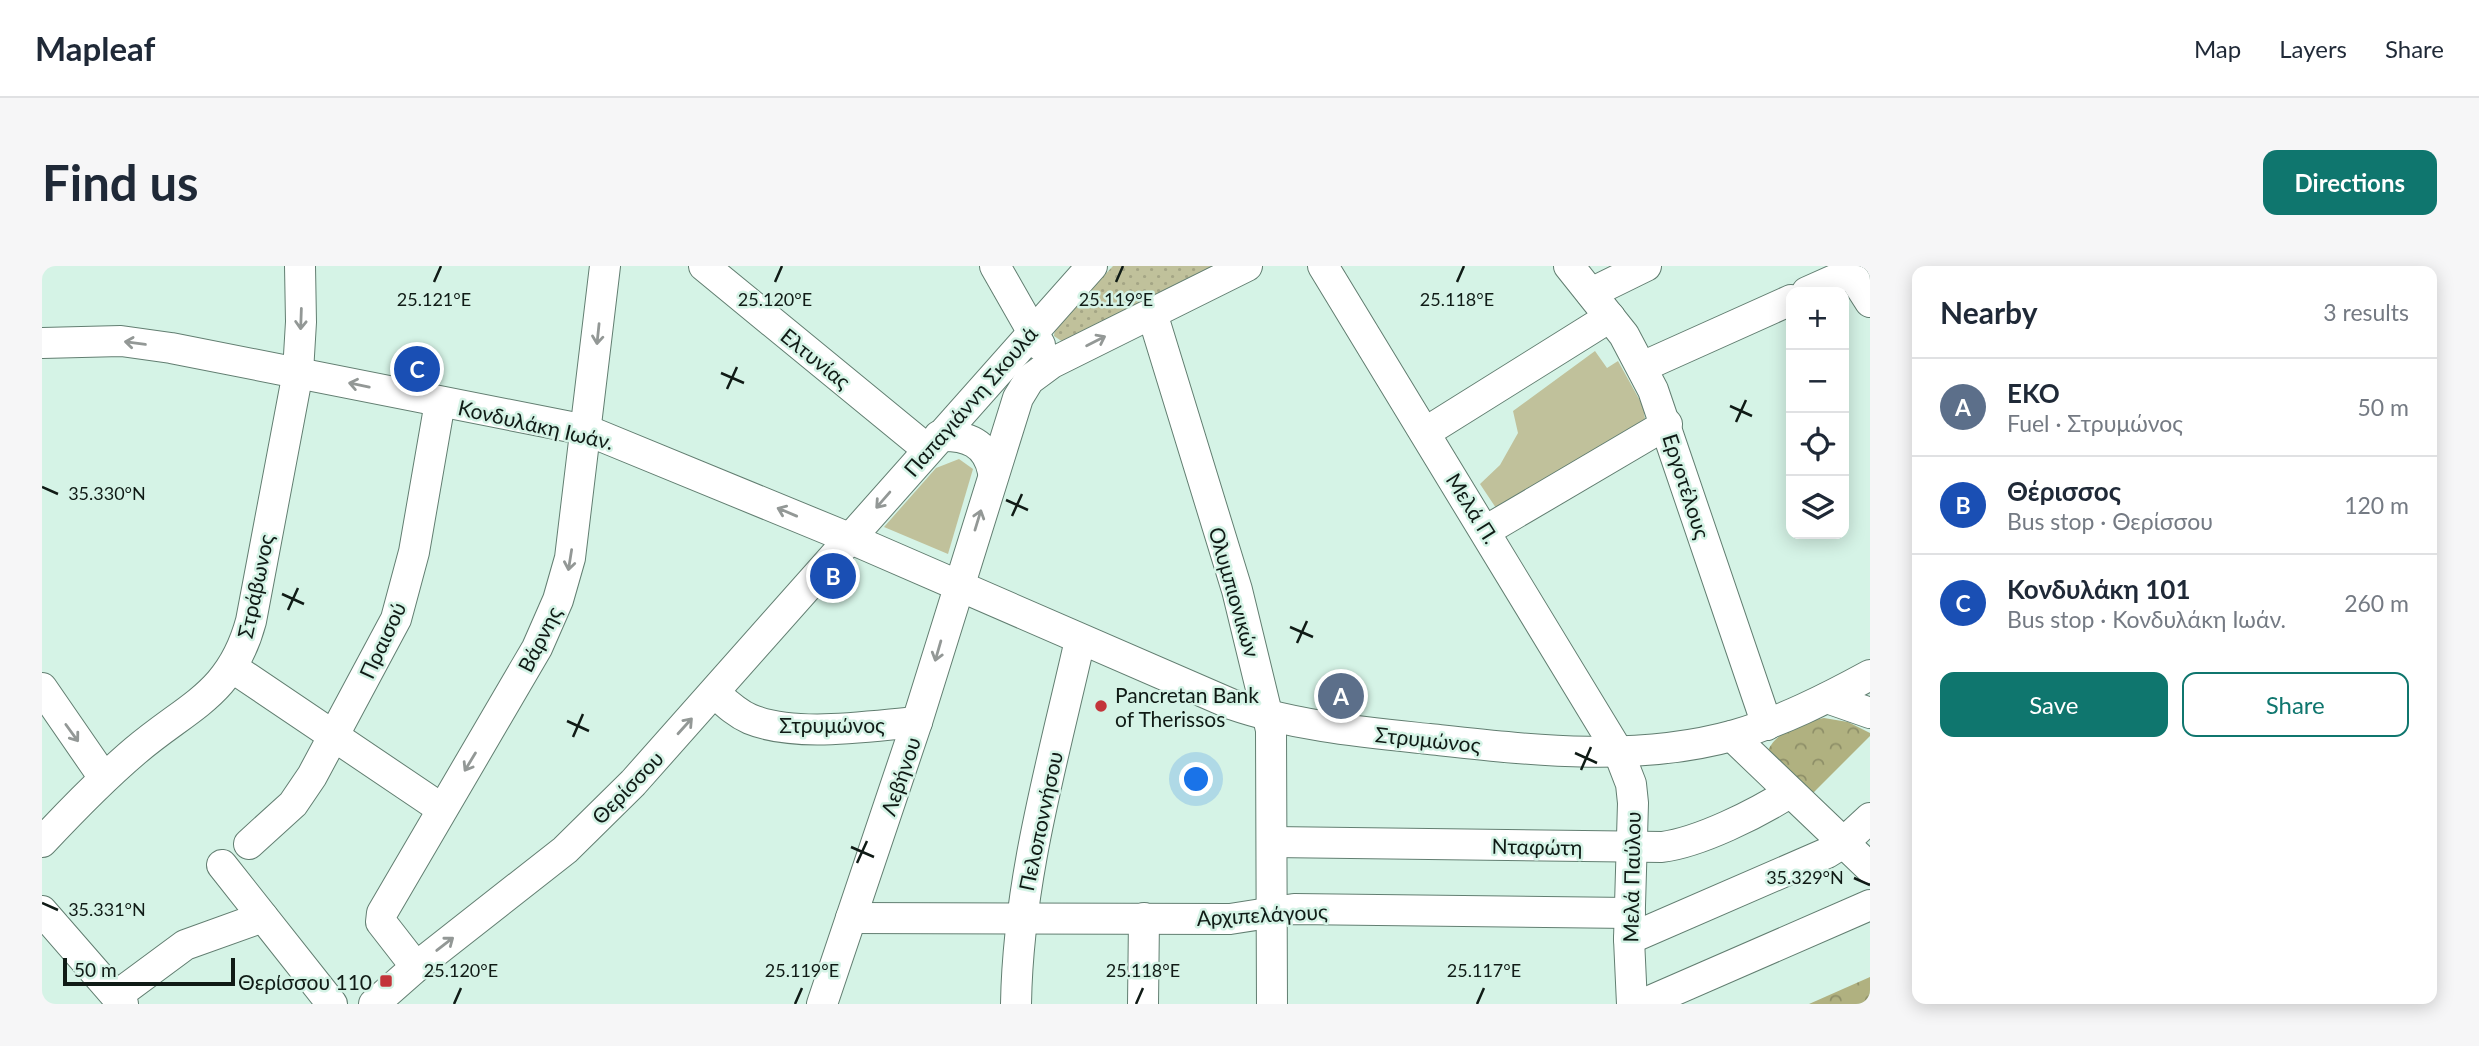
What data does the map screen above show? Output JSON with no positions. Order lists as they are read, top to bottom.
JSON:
{
  "streets": {
    "street": [
      "Ελτυνίας",
      "Παπαγιάννη Σκουλά",
      "Κονδυλάκη Ιωάν.",
      "Εργοτέλους",
      "Μελά Π.",
      "Στράβωνος",
      "Ολυμπιονικών",
      "Βάρνης",
      "Πραισού",
      "Στρυμώνος",
      "Λεβήνου",
      "Θερίσσου",
      "Πελοποννήσου",
      "Νταφώτη",
      "Μελά Παύλου",
      "Αρχιπελάγους"
    ]
  },
  "crossings": [
    ["Ελτυνίας", "Παπαγιάννη Σκουλά"],
    ["Παπαγιάννη Σκουλά", "Κονδυλάκη Ιωάν."],
    ["Παπαγιάννη Σκουλά", "Θερίσσου"],
    ["Κονδυλάκη Ιωάν.", "Στράβωνος"],
    ["Κονδυλάκη Ιωάν.", "Βάρνης"],
    ["Κονδυλάκη Ιωάν.", "Πραισού"],
    ["Κονδυλάκη Ιωάν.", "Στρυμώνος"],
    ["Κονδυλάκη Ιωάν.", "Λεβήνου"],
    ["Κονδυλάκη Ιωάν.", "Θερίσσου"],
    ["Εργοτέλους", "Στρυμώνος"],
    ["Μελά Π.", "Στρυμώνος"],
    ["Μελά Π.", "Μελά Παύλου"],
    ["Ολυμπιονικών", "Στρυμώνος"],
    ["Ολυμπιονικών", "Λεβήνου"],
    ["Ολυμπιονικών", "Νταφώτη"],
    ["Ολυμπιονικών", "Αρχιπελάγους"],
    ["Βάρνης", "Θερίσσου"],
    ["Στρυμώνος", "Λεβήνου"],
    ["Στρυμώνος", "Θερίσσου"],
    ["Στρυμώνος", "Πελοποννήσου"],
    ["Στρυμώνος", "Μελά Παύλου"],
    ["Λεβήνου", "Αρχιπελάγους"],
    ["Πελοποννήσου", "Αρχιπελάγους"],
    ["Νταφώτη", "Μελά Παύλου"],
    ["Μελά Παύλου", "Αρχιπελάγους"]
  ],
  "one_way": ["Κονδυλάκη Ιωάν.", "Βάρνης", "Θερίσσου"],
  "places": {
    "other": ["Pancretan Bank of Therissos"],
    "transit": ["Θερίσσου 110"]
  },
  "scale_bar": "50 m",
  "page": {
    "header": "Mapleaf",
    "nav": ["Map", "Layers", "Share"],
    "buttons": [
      "Directions",
      ["Save", "Share"]
    ],
    "title": "Find us",
    "heading": ["Nearby", "3 results"],
    "map_buttons": ["+", "−"],
    "pins": ["C", "B", "A"],
    "list": [
      {
        "mark": "A",
        "name": "EKO",
        "note": "Fuel · Στρυμώνος",
        "value": "50 m"
      },
      {
        "mark": "B",
        "name": "Θέρισσος",
        "note": "Bus stop · Θερίσσου",
        "value": "120 m"
      },
      {
        "mark": "C",
        "name": "Κονδυλάκη 101",
        "note": "Bus stop · Κονδυλάκη Ιωάν.",
        "value": "260 m"
      }
    ],
    "scale": "50 m"
  },
  "coordinates": [
    "25.121°E",
    "25.120°E",
    "25.119°E",
    "25.118°E",
    "35.330°N",
    "35.329°N",
    "35.331°N",
    "25.117°E"
  ]
}
